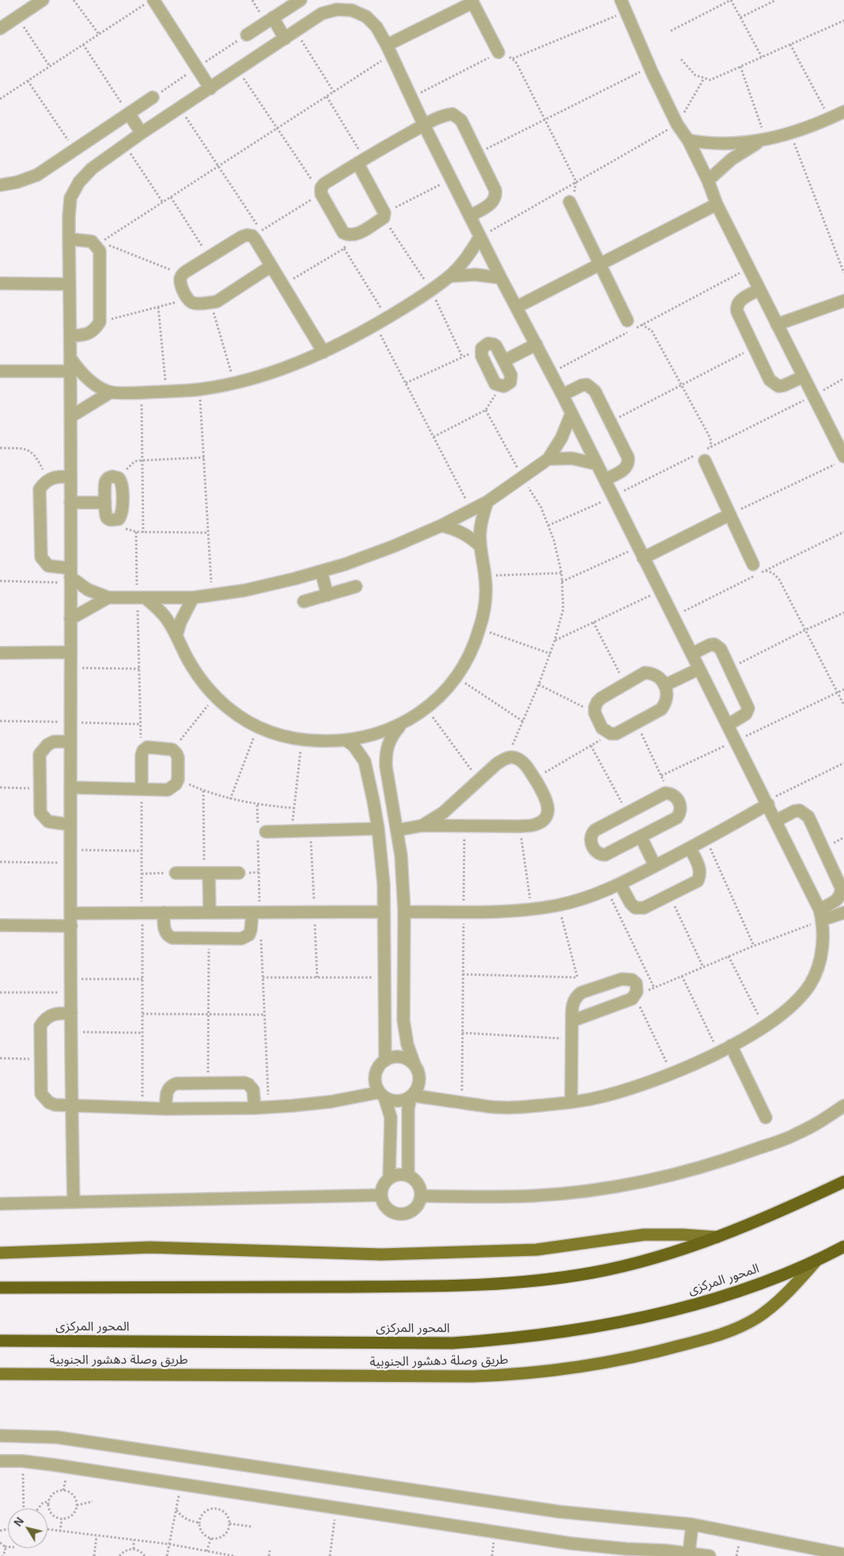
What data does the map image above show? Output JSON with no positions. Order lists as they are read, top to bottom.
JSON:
{
  "streets": {
    "highway": ["المحور المركزى", "طريق وصلة دهشور الجنوبية"]
  },
  "crossings": [
    ["المحور المركزى", "طريق وصلة دهشور الجنوبية"]
  ],
  "north": "top left"
}
